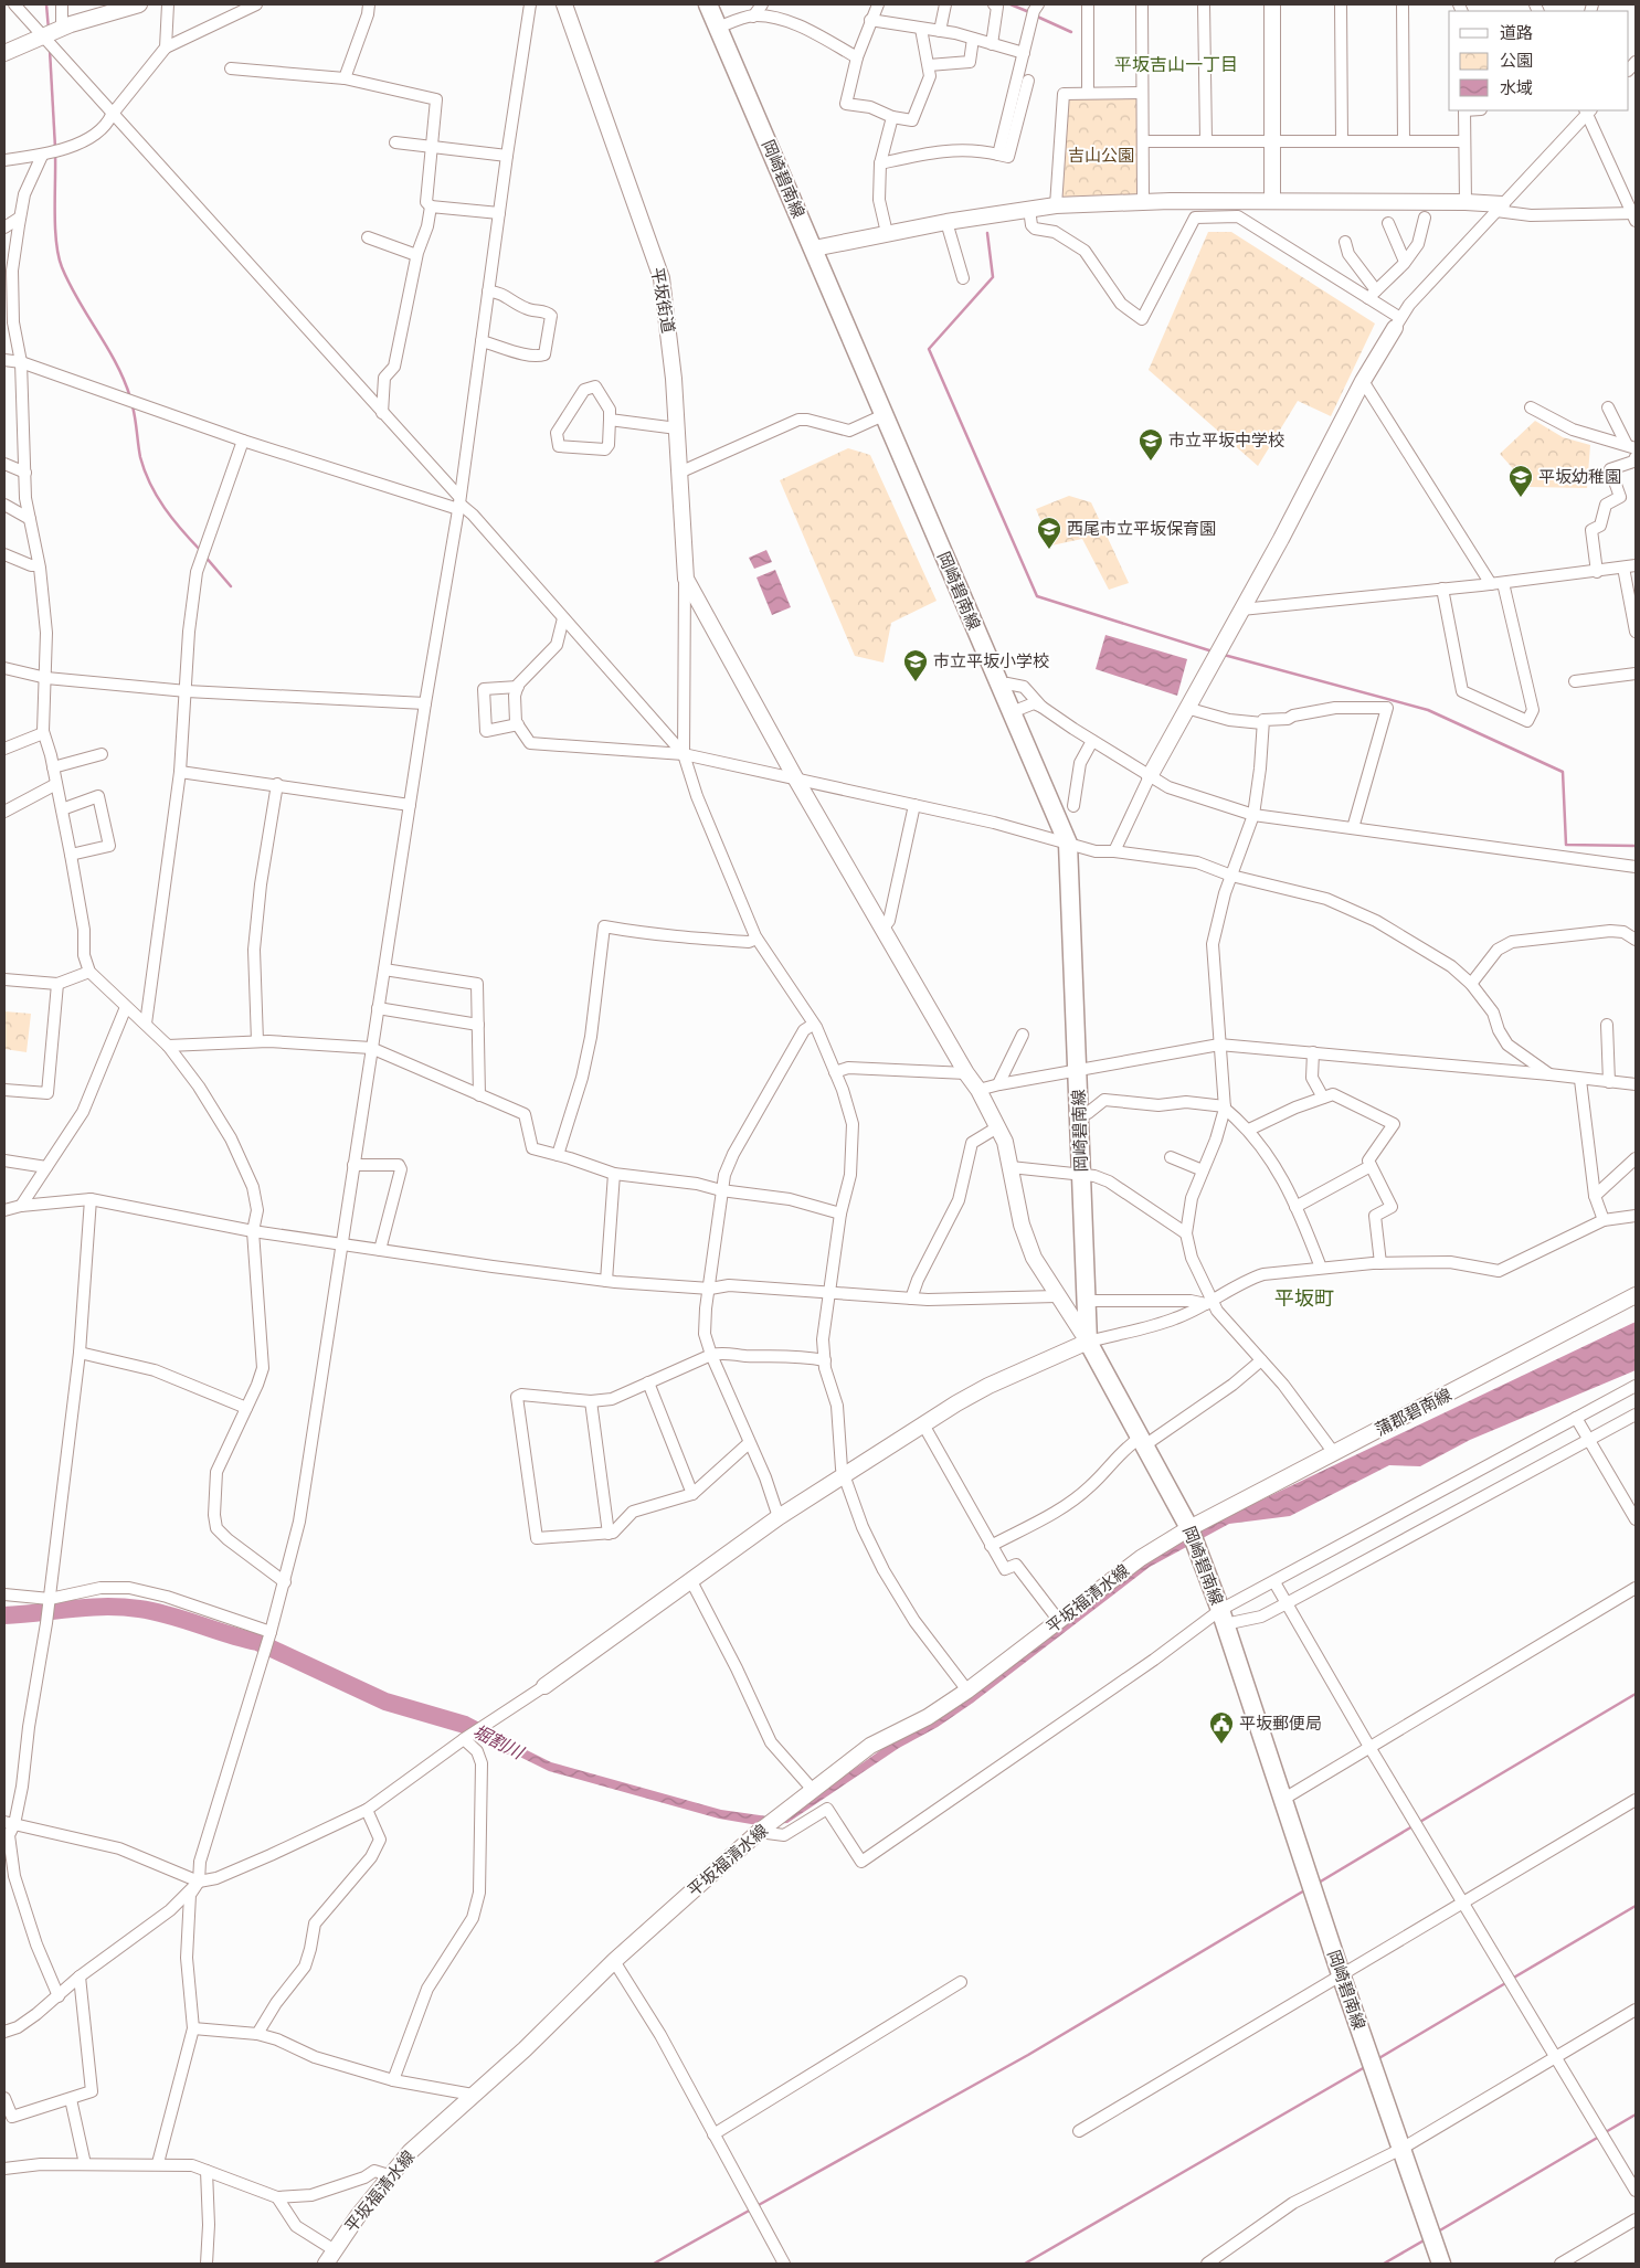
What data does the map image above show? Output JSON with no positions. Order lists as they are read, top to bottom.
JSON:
{
  "streets": {
    "main road": ["岡崎碧南線"],
    "street": ["平坂街道", "蒲郡碧南線", "平坂福清水線"]
  },
  "crossings": [
    ["岡崎碧南線", "蒲郡碧南線"],
    ["岡崎碧南線", "平坂福清水線"],
    ["蒲郡碧南線", "平坂福清水線"]
  ],
  "districts": ["平坂吉山一丁目", "平坂町"],
  "water": ["堀割川"],
  "parks": ["吉山公園"],
  "places": {
    "school or university": [
      "市立平坂中学校",
      "平坂幼稚園",
      "西尾市立平坂保育園",
      "市立平坂小学校"
    ],
    "public building": ["平坂郵便局"]
  },
  "legend": ["道路", "公園", "水域"]
}
